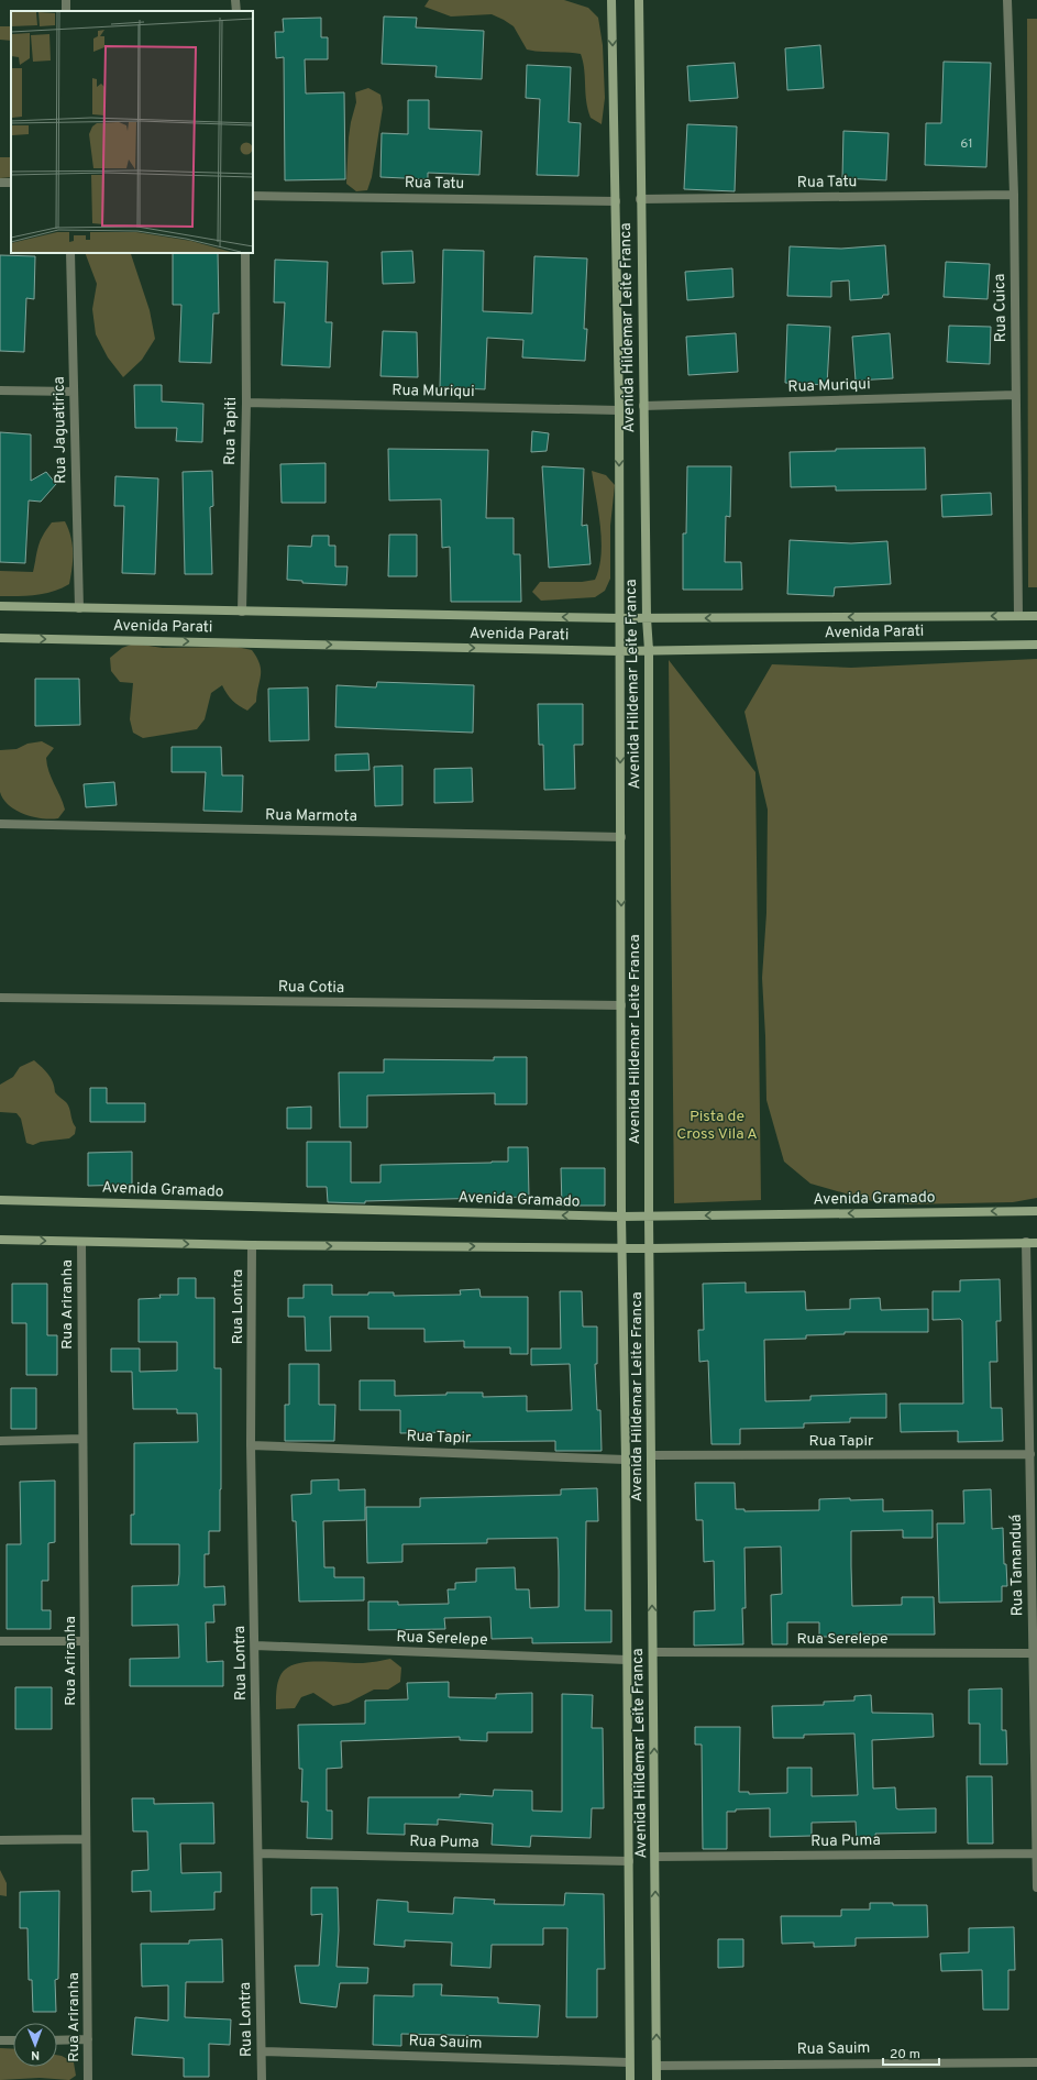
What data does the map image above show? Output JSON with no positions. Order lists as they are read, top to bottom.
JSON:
{
  "streets": {
    "street": [
      "Rua Tatu",
      "Rua Cuica",
      "Avenida Hildemar Leite Franca",
      "Rua Muriqui",
      "Rua Jaguatirica",
      "Rua Tapiti",
      "Avenida Parati",
      "Rua Marmota",
      "Rua Cotia",
      "Avenida Gramado",
      "Rua Ariranha",
      "Rua Lontra",
      "Rua Tapir",
      "Rua Tamanduá",
      "Rua Serelepe",
      "Rua Puma",
      "Rua Sauim"
    ]
  },
  "crossings": [
    ["Rua Tatu", "Rua Cuica"],
    ["Rua Tatu", "Avenida Hildemar Leite Franca"],
    ["Rua Cuica", "Rua Muriqui"],
    ["Rua Cuica", "Avenida Parati"],
    ["Avenida Hildemar Leite Franca", "Rua Muriqui"],
    ["Avenida Hildemar Leite Franca", "Avenida Parati"],
    ["Avenida Hildemar Leite Franca", "Rua Marmota"],
    ["Avenida Hildemar Leite Franca", "Rua Cotia"],
    ["Avenida Hildemar Leite Franca", "Avenida Gramado"],
    ["Avenida Hildemar Leite Franca", "Rua Tapir"],
    ["Avenida Hildemar Leite Franca", "Rua Serelepe"],
    ["Avenida Hildemar Leite Franca", "Rua Puma"],
    ["Avenida Hildemar Leite Franca", "Rua Sauim"],
    ["Rua Muriqui", "Rua Tapiti"],
    ["Rua Jaguatirica", "Avenida Parati"],
    ["Rua Tapiti", "Avenida Parati"],
    ["Rua Lontra", "Rua Tapir"],
    ["Rua Lontra", "Rua Serelepe"],
    ["Rua Lontra", "Rua Puma"],
    ["Rua Lontra", "Rua Sauim"],
    ["Rua Tapir", "Rua Tamanduá"],
    ["Rua Tamanduá", "Rua Serelepe"],
    ["Rua Tamanduá", "Rua Puma"]
  ],
  "parks": ["Pista de Cross Vila A"],
  "house_numbers": ["61"],
  "scale_bar": "20 m",
  "north": "bottom"
}
